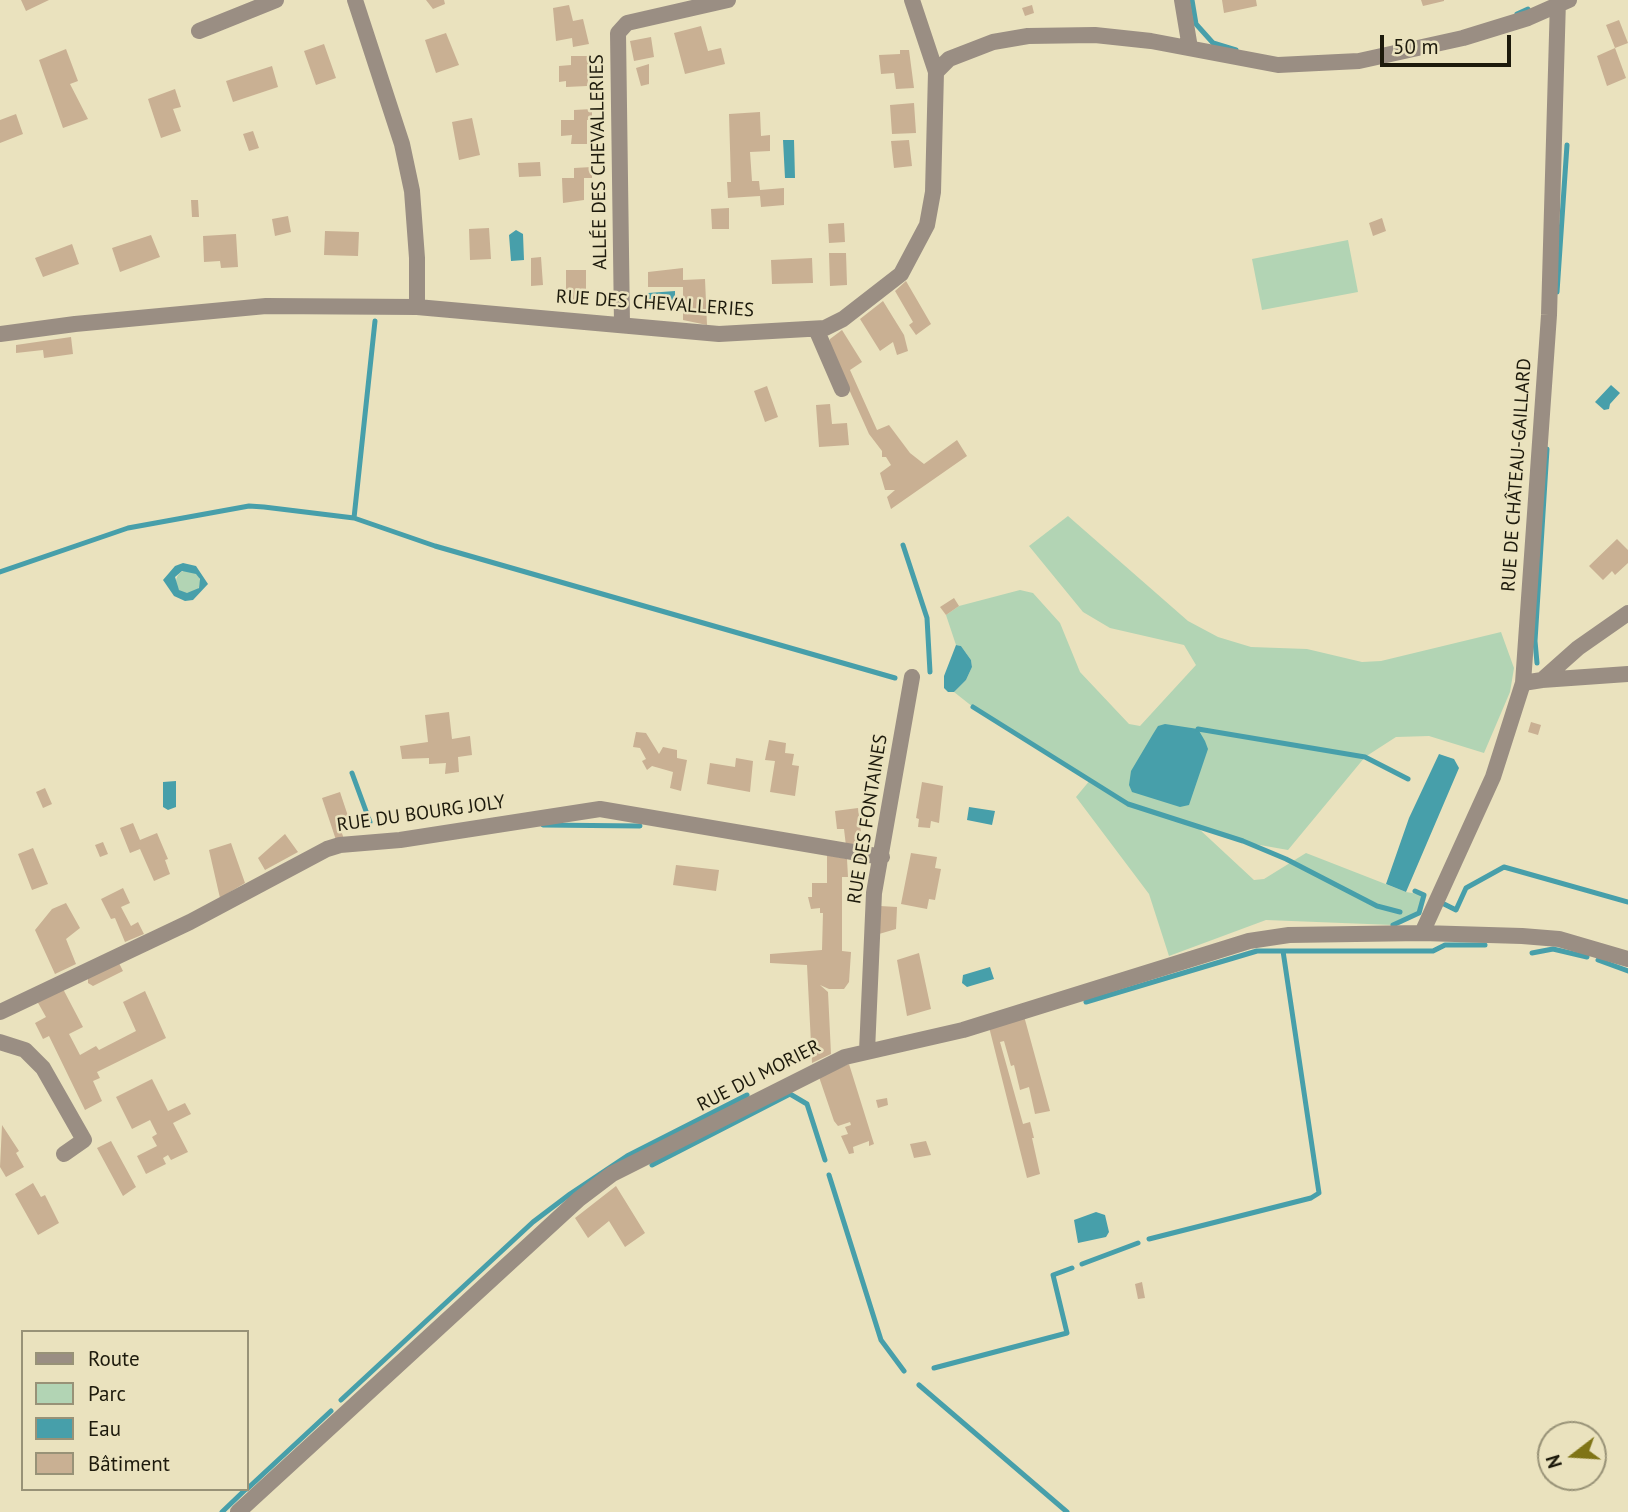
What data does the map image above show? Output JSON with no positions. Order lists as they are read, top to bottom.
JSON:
{
  "streets": {
    "street": [
      "ALLÉE DES CHEVALLERIES",
      "RUE DES CHEVALLERIES",
      "RUE DE CHÂTEAU-GAILLARD",
      "RUE DU BOURG JOLY",
      "RUE DES FONTAINES",
      "RUE DU MORIER"
    ]
  },
  "crossings": [
    ["ALLÉE DES CHEVALLERIES", "RUE DES CHEVALLERIES"],
    ["RUE DE CHÂTEAU-GAILLARD", "RUE DU MORIER"],
    ["RUE DU BOURG JOLY", "RUE DES FONTAINES"],
    ["RUE DES FONTAINES", "RUE DU MORIER"]
  ],
  "legend": [
    "Route",
    "Parc",
    "Eau",
    "Bâtiment"
  ],
  "scale_bar": "50 m",
  "north": "left"
}
